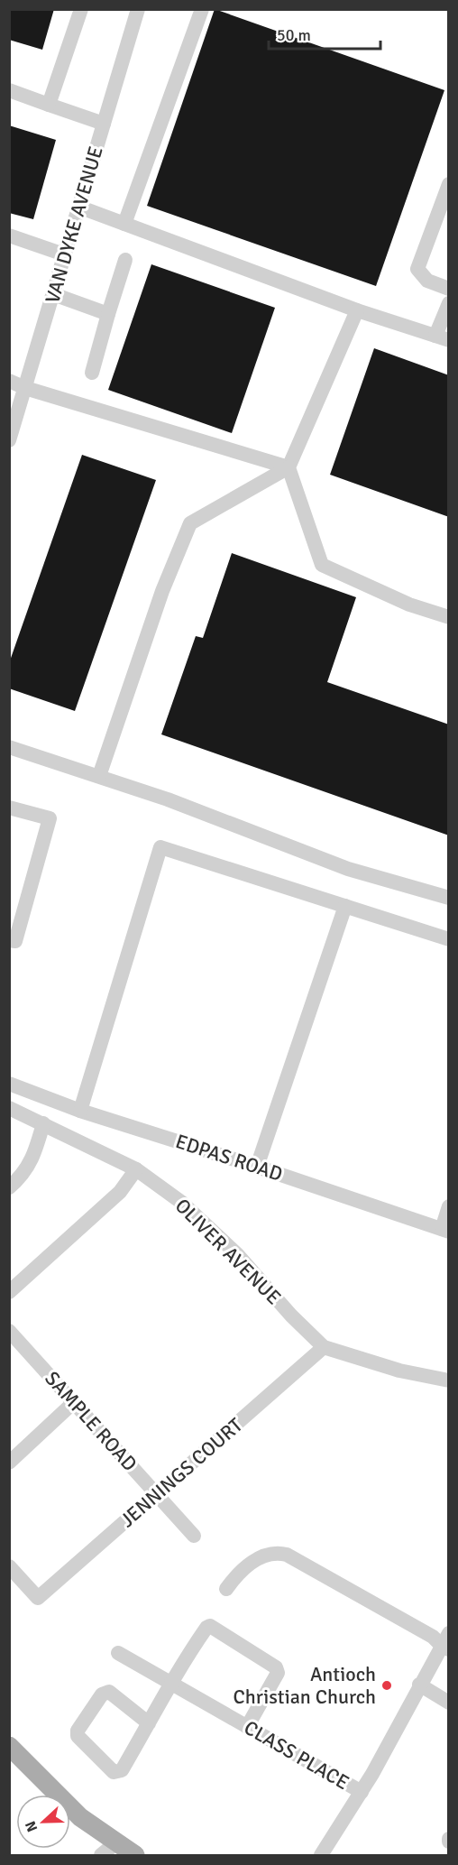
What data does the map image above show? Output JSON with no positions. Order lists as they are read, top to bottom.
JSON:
{
  "streets": {
    "street": [
      "VAN DYKE AVENUE",
      "EDPAS ROAD",
      "OLIVER AVENUE",
      "SAMPLE ROAD",
      "JENNINGS COURT",
      "CLASS PLACE"
    ]
  },
  "crossings": [
    ["OLIVER AVENUE", "JENNINGS COURT"],
    ["SAMPLE ROAD", "JENNINGS COURT"]
  ],
  "places": ["Antioch Christian Church"],
  "scale_bar": "50 m",
  "north": "left"
}
